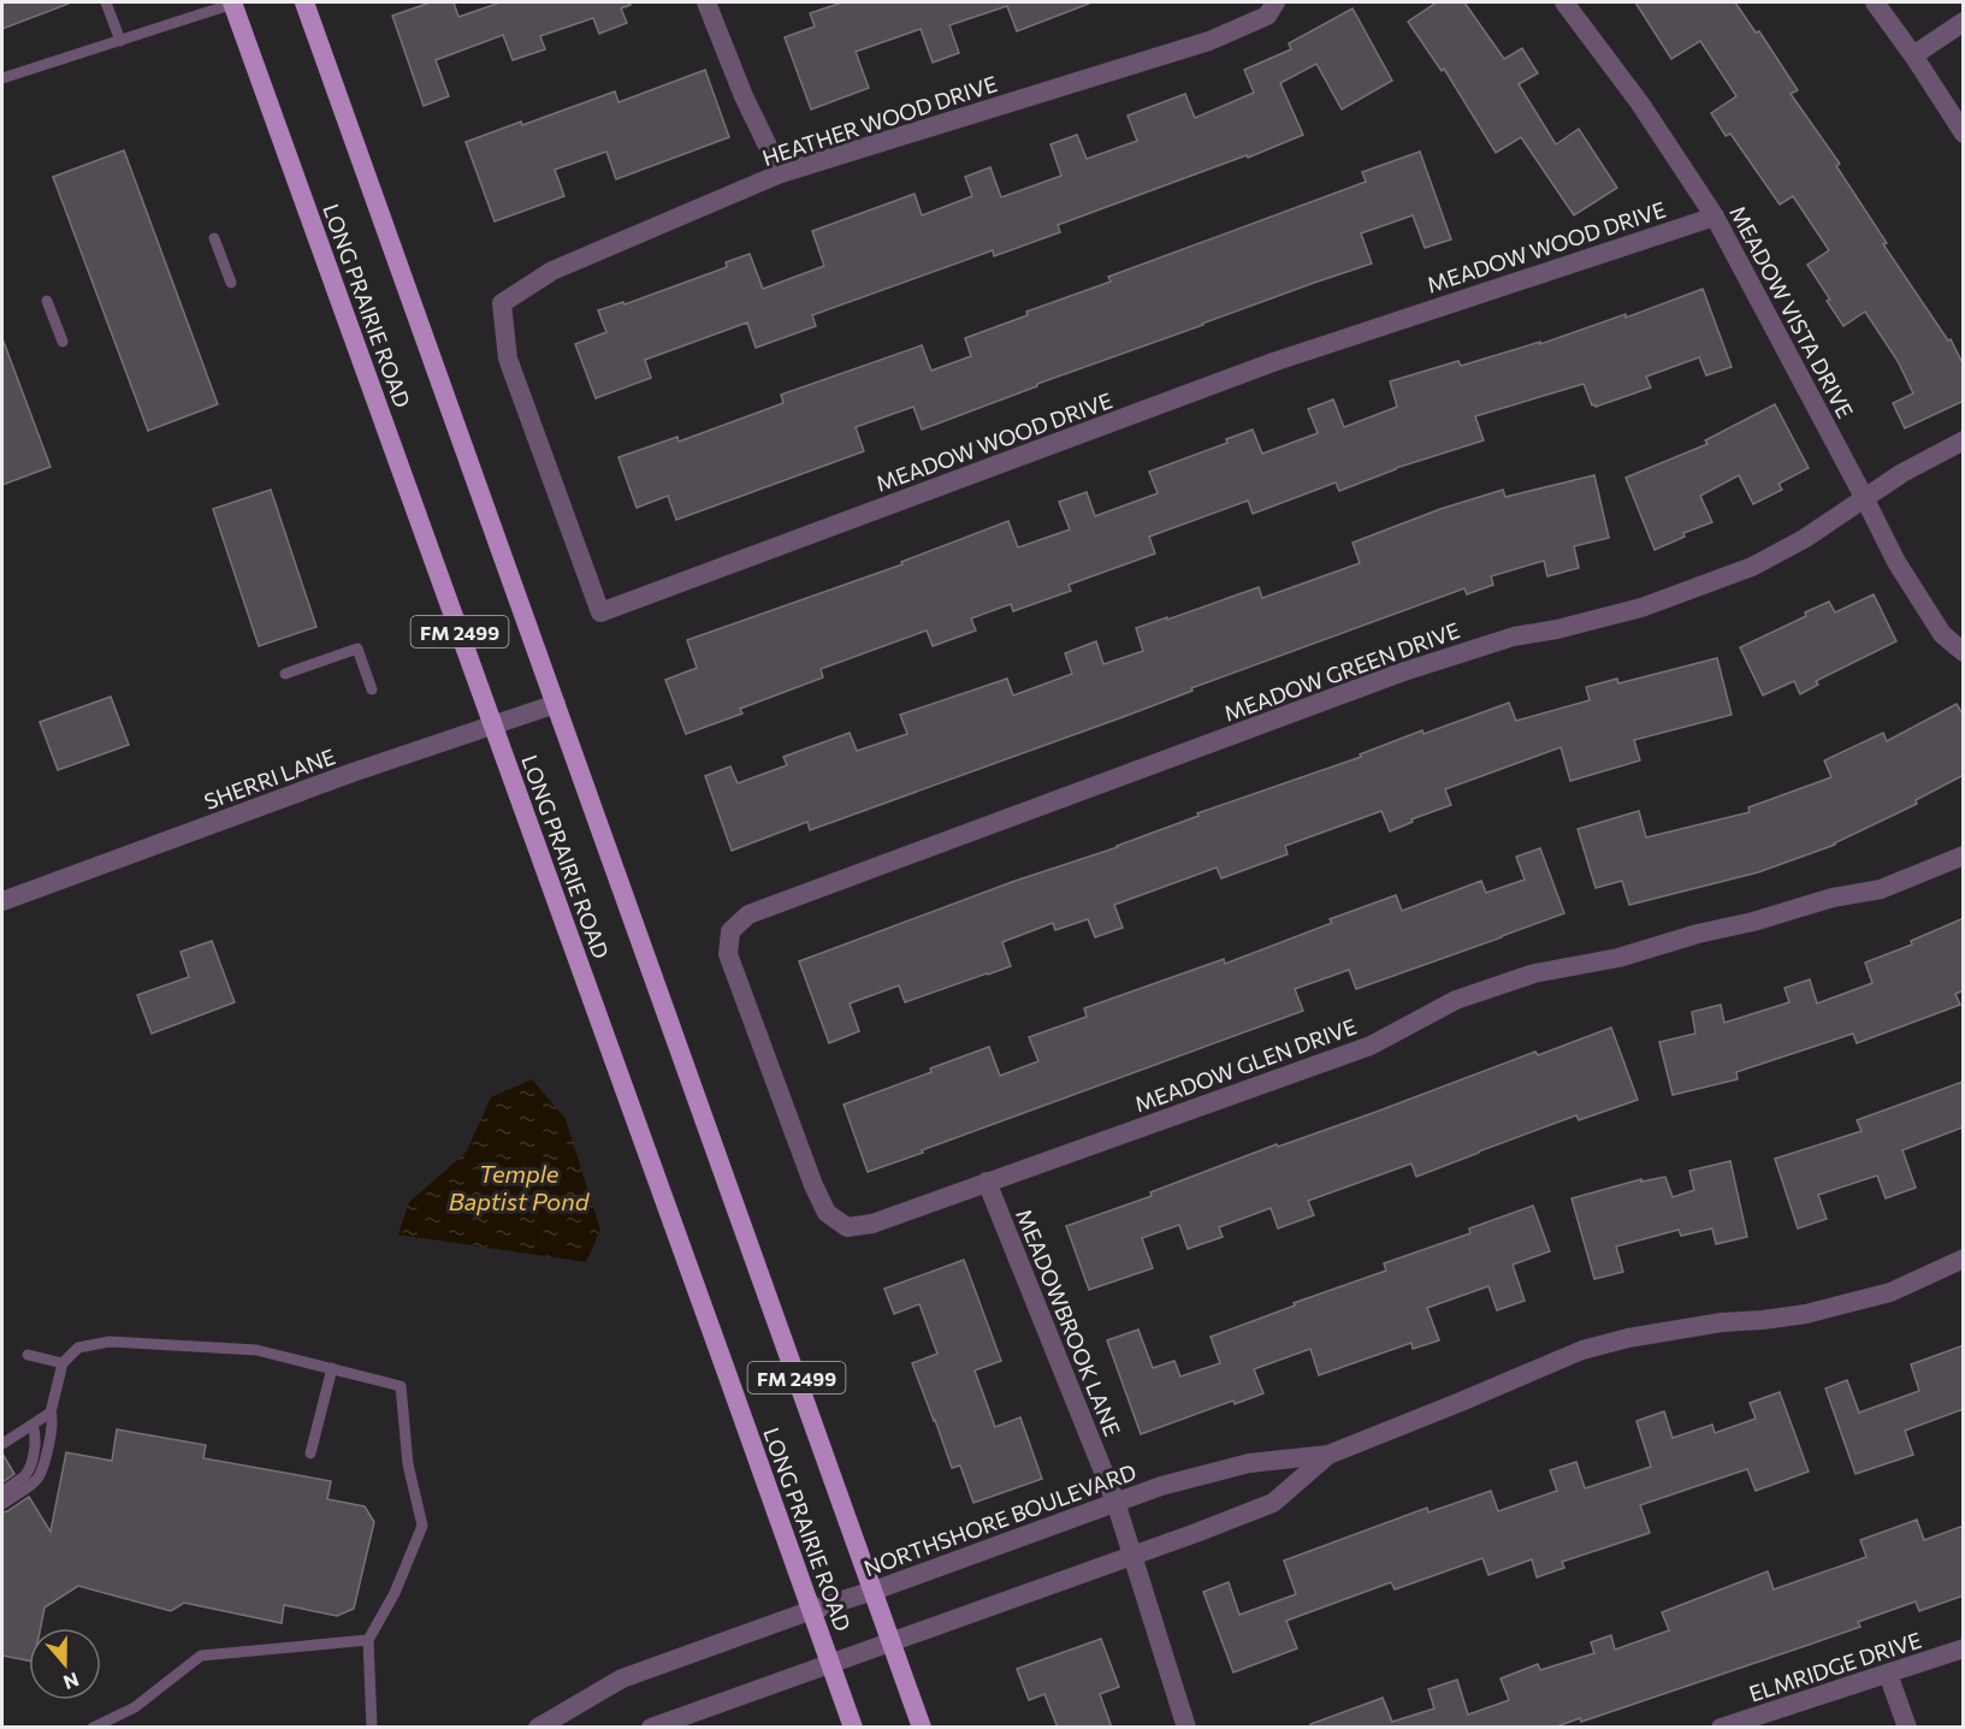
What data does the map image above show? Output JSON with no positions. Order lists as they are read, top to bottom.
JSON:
{
  "streets": {
    "main road": ["LONG PRAIRIE ROAD", "FM 2499"],
    "street": [
      "HEATHER WOOD DRIVE",
      "MEADOW WOOD DRIVE",
      "MEADOW VISTA DRIVE",
      "MEADOW GREEN DRIVE",
      "SHERRI LANE",
      "MEADOW GLEN DRIVE",
      "MEADOWBROOK LANE",
      "NORTHSHORE BOULEVARD",
      "ELMRIDGE DRIVE"
    ]
  },
  "crossings": [
    ["HEATHER WOOD DRIVE", "MEADOW WOOD DRIVE"],
    ["MEADOW WOOD DRIVE", "MEADOW VISTA DRIVE"],
    ["LONG PRAIRIE ROAD", "SHERRI LANE"],
    ["LONG PRAIRIE ROAD", "NORTHSHORE BOULEVARD"],
    ["MEADOW VISTA DRIVE", "MEADOW GREEN DRIVE"],
    ["MEADOW GREEN DRIVE", "MEADOW GLEN DRIVE"],
    ["MEADOW GLEN DRIVE", "MEADOWBROOK LANE"],
    ["MEADOWBROOK LANE", "NORTHSHORE BOULEVARD"]
  ],
  "water": ["Temple Baptist Pond"],
  "north": "bottom"
}
